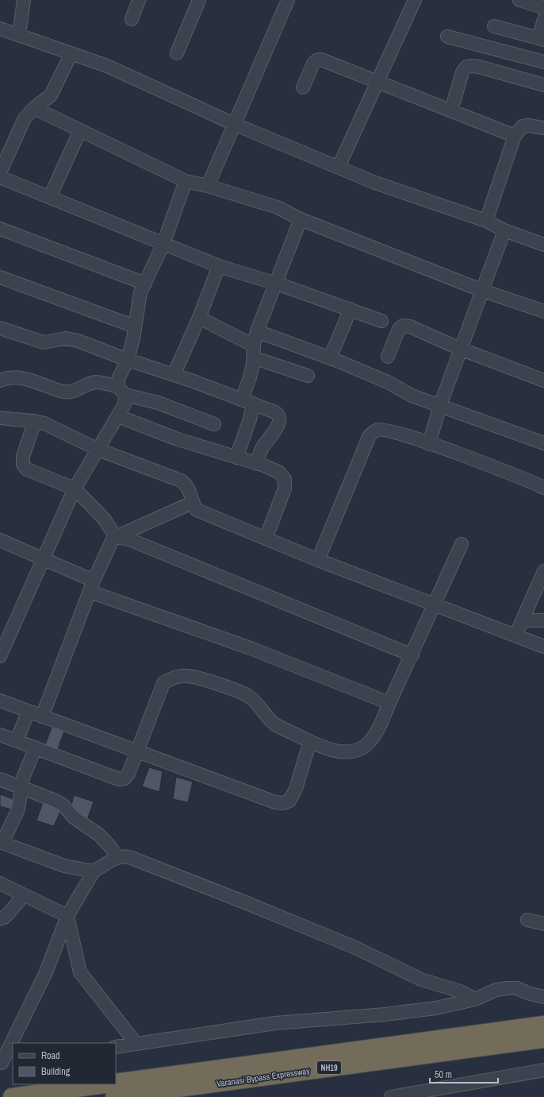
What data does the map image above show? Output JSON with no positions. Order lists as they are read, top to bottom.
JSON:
{
  "streets": {
    "highway": ["NH19", "Varanasi Bypass Expressway"]
  },
  "legend": ["Road", "Building"],
  "scale_bar": "50 m"
}
